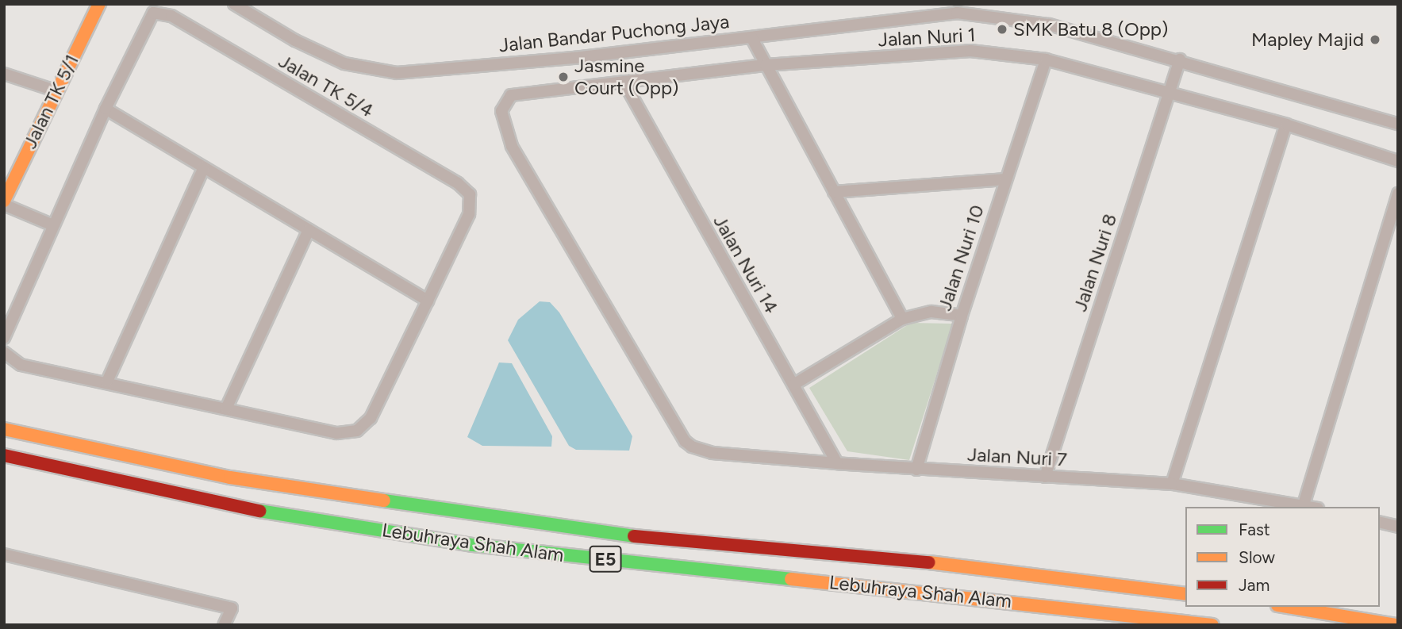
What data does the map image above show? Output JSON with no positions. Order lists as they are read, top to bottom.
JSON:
{
  "streets": {
    "main road": ["Jalan TK 5/1", "Lebuhraya Shah Alam", "E5"],
    "street": [
      "Jalan Bandar Puchong Jaya",
      "Jalan Nuri 1",
      "Jalan TK 5/4",
      "Jalan Nuri 10",
      "Jalan Nuri 8",
      "Jalan Nuri 14",
      "Jalan Nuri 7"
    ]
  },
  "crossings": [
    ["Jalan Bandar Puchong Jaya", "Jalan Nuri 8"],
    ["Jalan Nuri 1", "Jalan Nuri 10"],
    ["Jalan Nuri 1", "Jalan Nuri 8"],
    ["Jalan Nuri 1", "Jalan Nuri 14"],
    ["Jalan Nuri 1", "Jalan Nuri 7"],
    ["Jalan Nuri 10", "Jalan Nuri 7"],
    ["Jalan Nuri 8", "Jalan Nuri 7"],
    ["Jalan Nuri 14", "Jalan Nuri 7"]
  ],
  "places": ["SMK Batu 8 (Opp)", "Mapley Majid", "Jasmine Court (Opp)"],
  "legend": ["Fast", "Slow", "Jam"]
}
